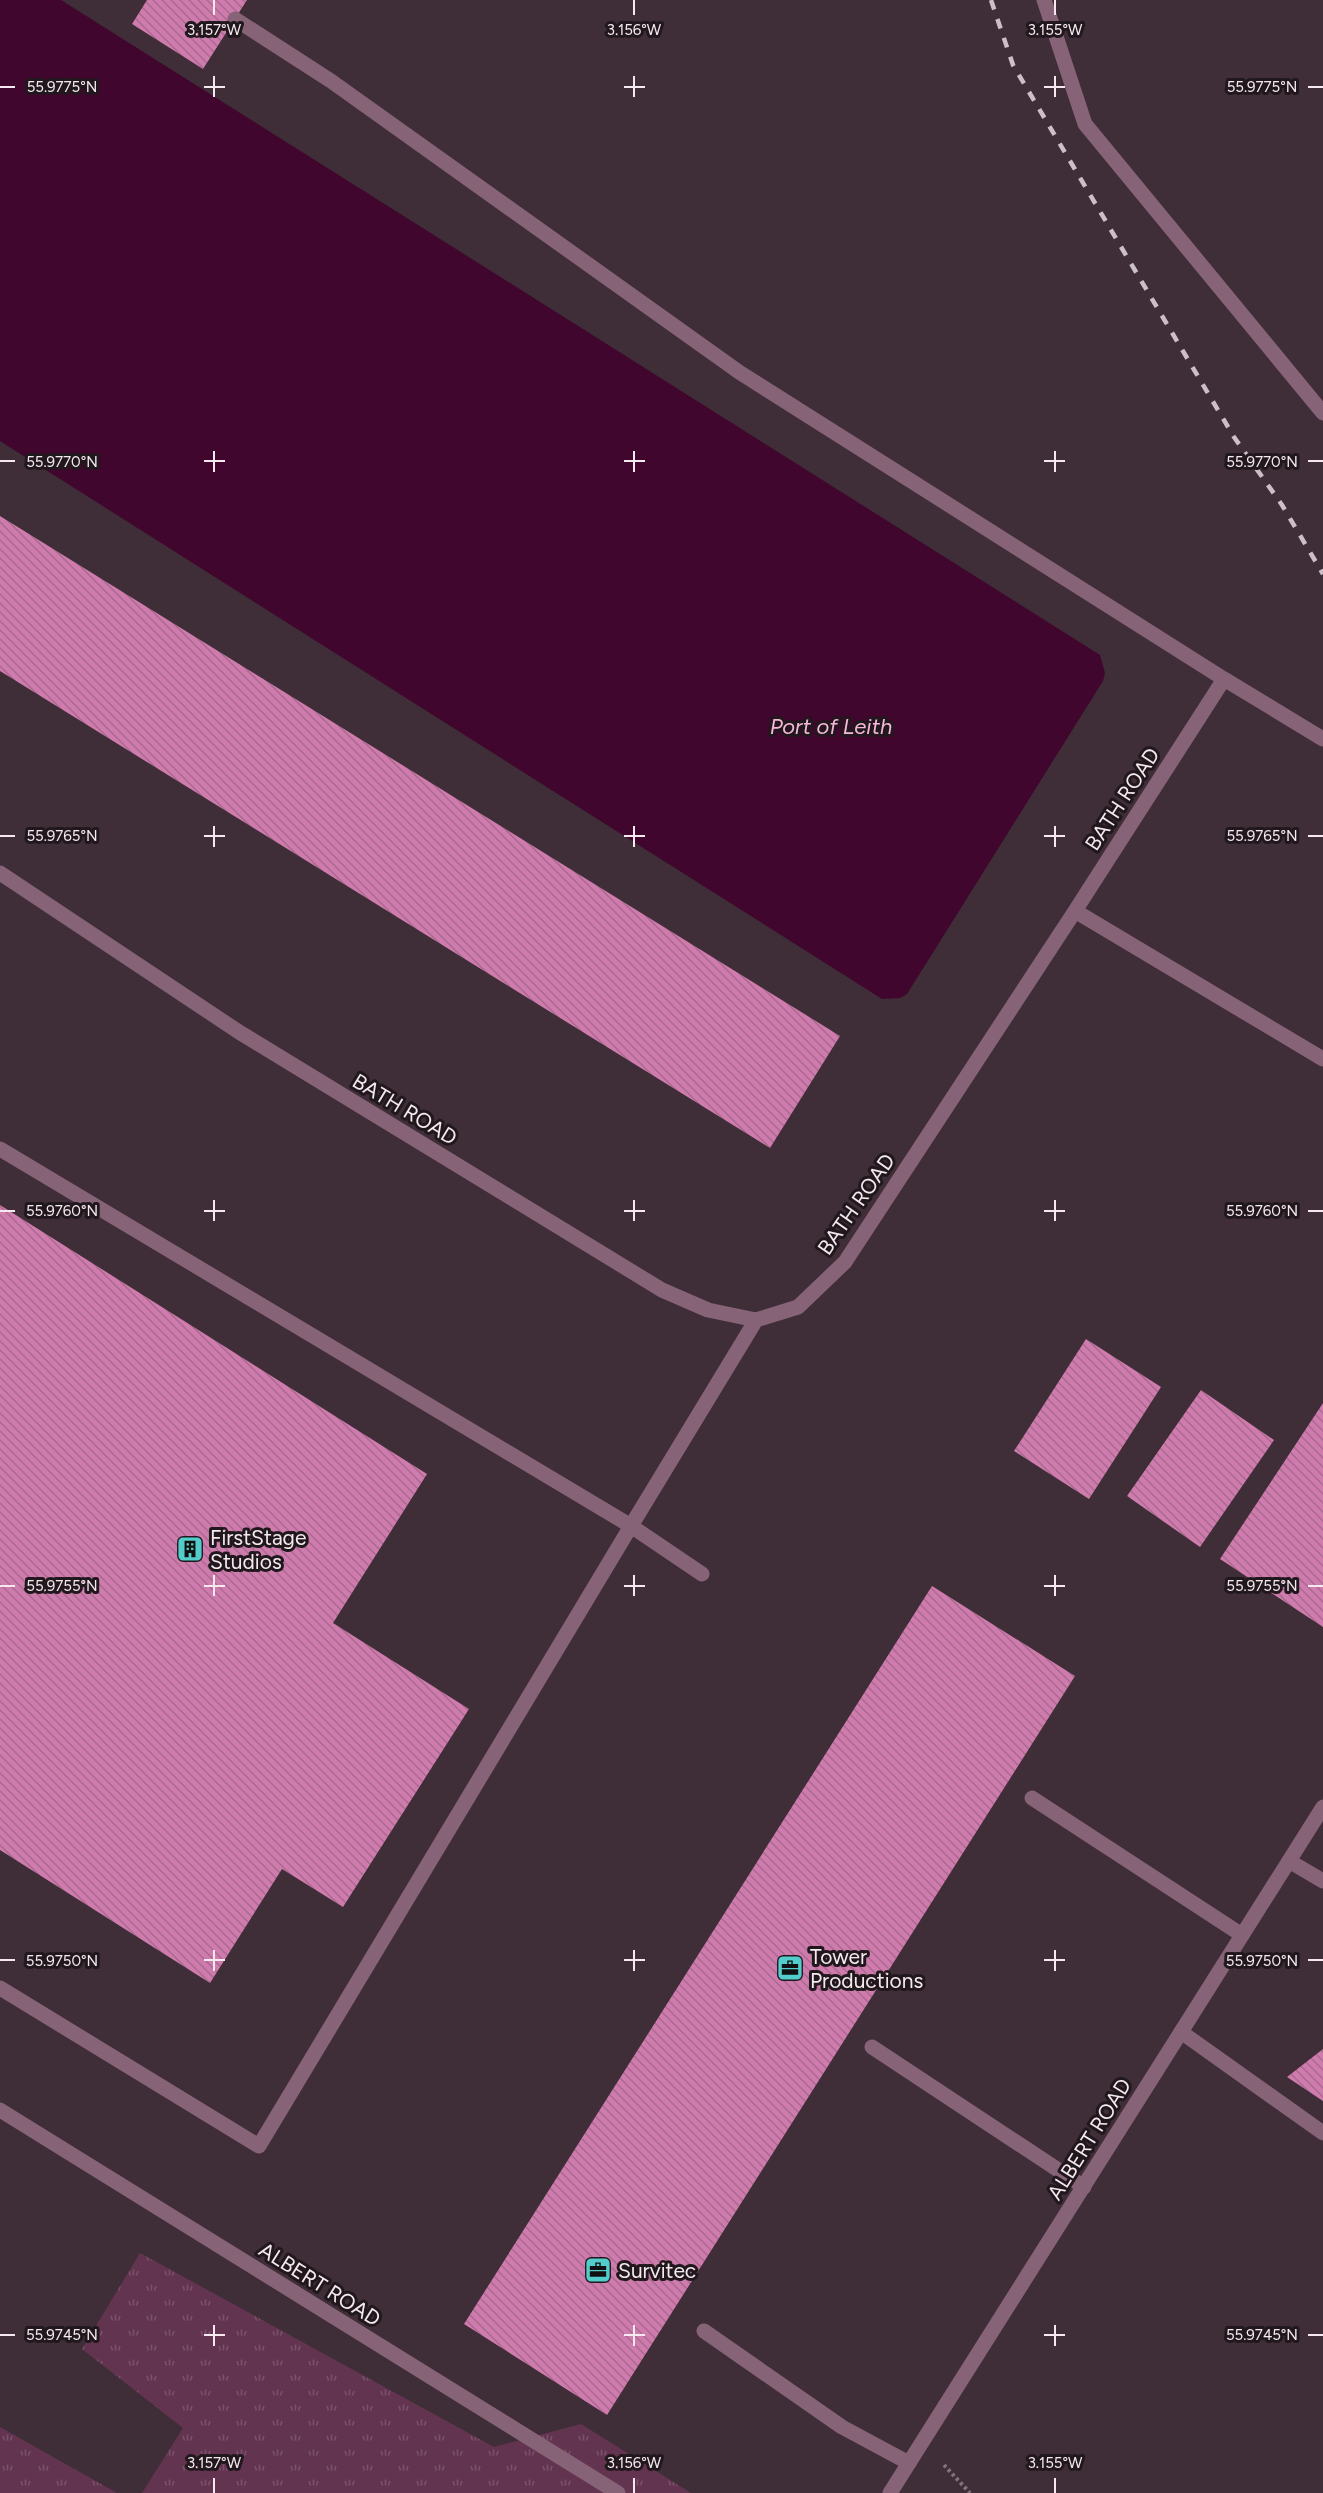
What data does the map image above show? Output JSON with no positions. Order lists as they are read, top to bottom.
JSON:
{
  "streets": {
    "street": ["BATH ROAD", "ALBERT ROAD"]
  },
  "water": ["Port of Leith"],
  "places": {
    "building": ["FirstStage Studios"],
    "office": ["Tower Productions", "Survitec"]
  },
  "coordinates": [
    "3.157°W",
    "3.156°W",
    "3.155°W",
    "55.9775°N",
    "55.9770°N",
    "55.9765°N",
    "55.9760°N",
    "55.9755°N",
    "55.9750°N",
    "55.9745°N"
  ]
}
